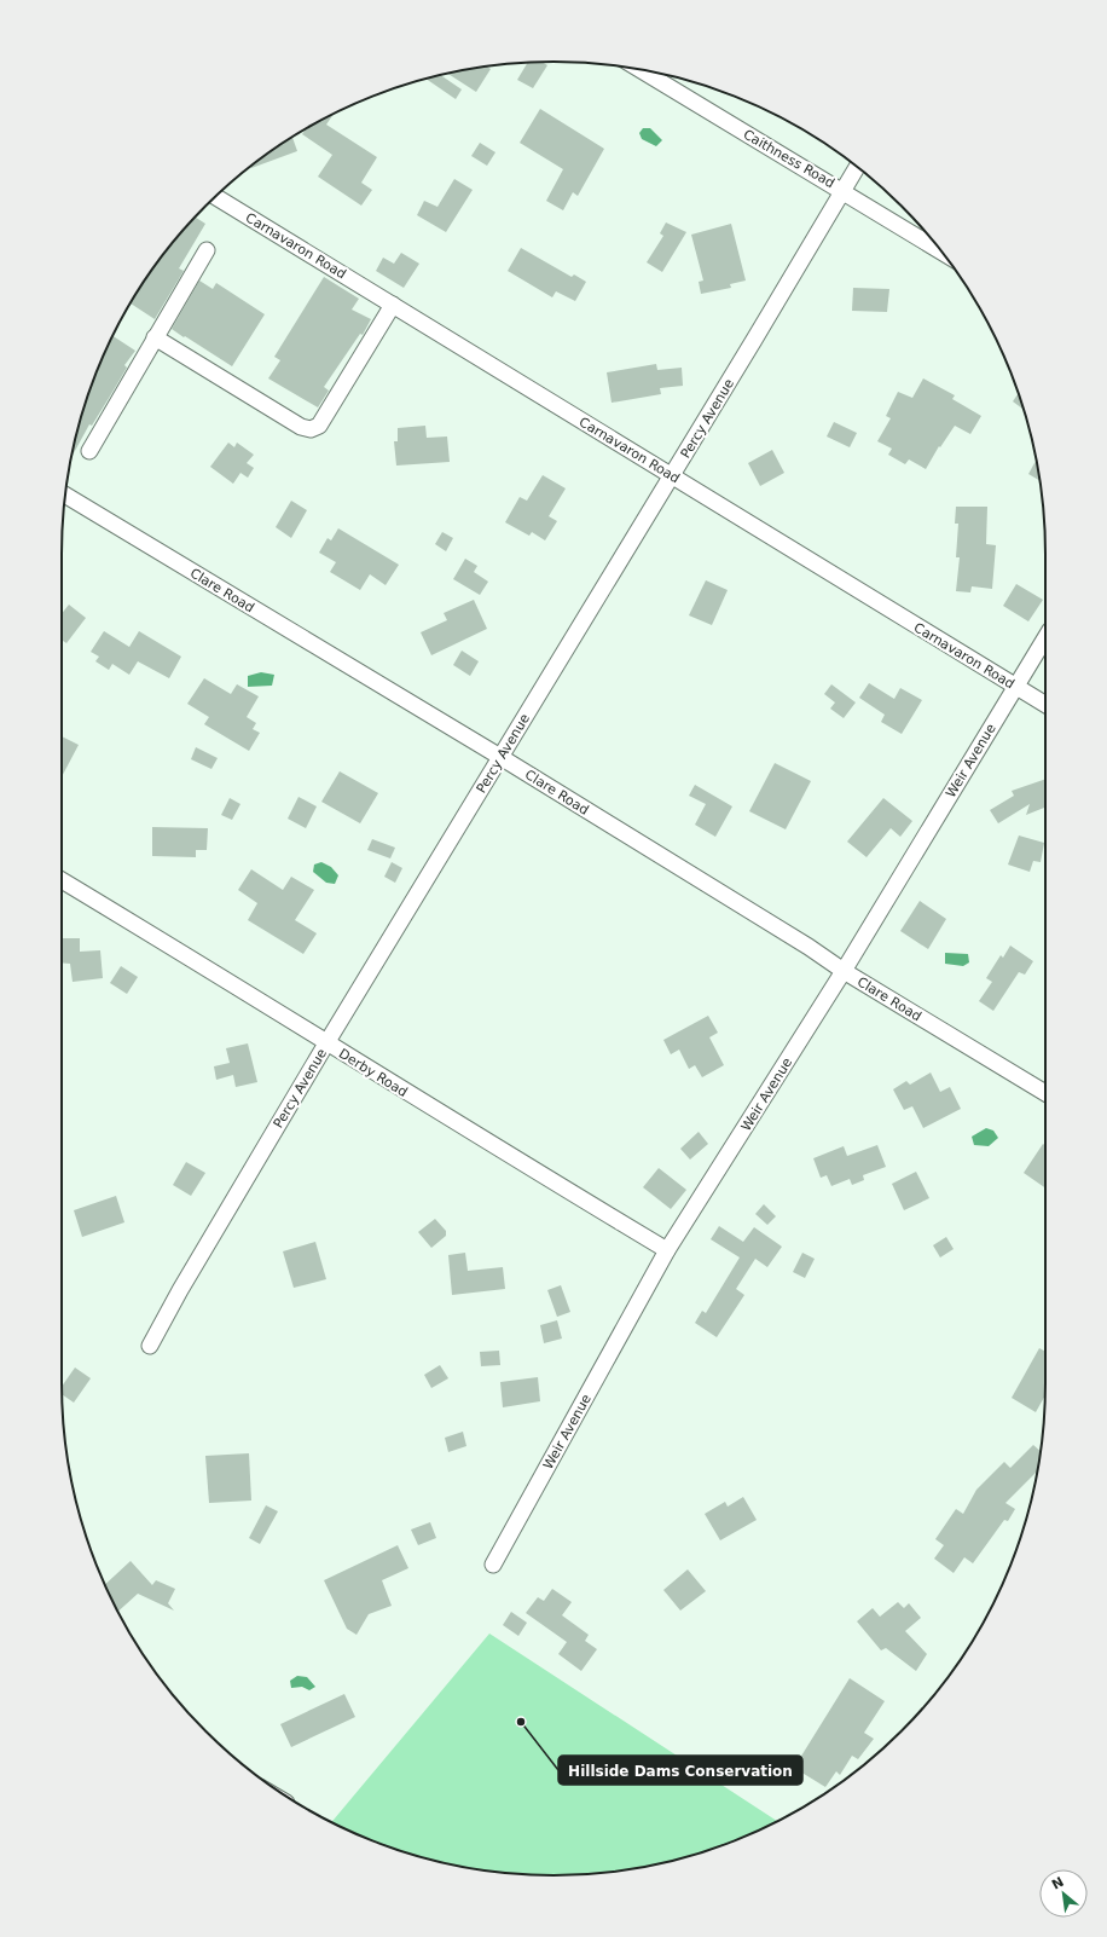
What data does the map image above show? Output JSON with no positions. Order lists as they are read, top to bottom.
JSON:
{
  "streets": {
    "street": [
      "Caithness Road",
      "Carnavaron Road",
      "Percy Avenue",
      "Clare Road",
      "Weir Avenue",
      "Derby Road"
    ]
  },
  "crossings": [
    ["Caithness Road", "Percy Avenue"],
    ["Carnavaron Road", "Percy Avenue"],
    ["Carnavaron Road", "Weir Avenue"],
    ["Percy Avenue", "Clare Road"],
    ["Percy Avenue", "Derby Road"],
    ["Clare Road", "Weir Avenue"],
    ["Weir Avenue", "Derby Road"]
  ],
  "places": ["Hillside Dams Conservation"],
  "north": "top left"
}
